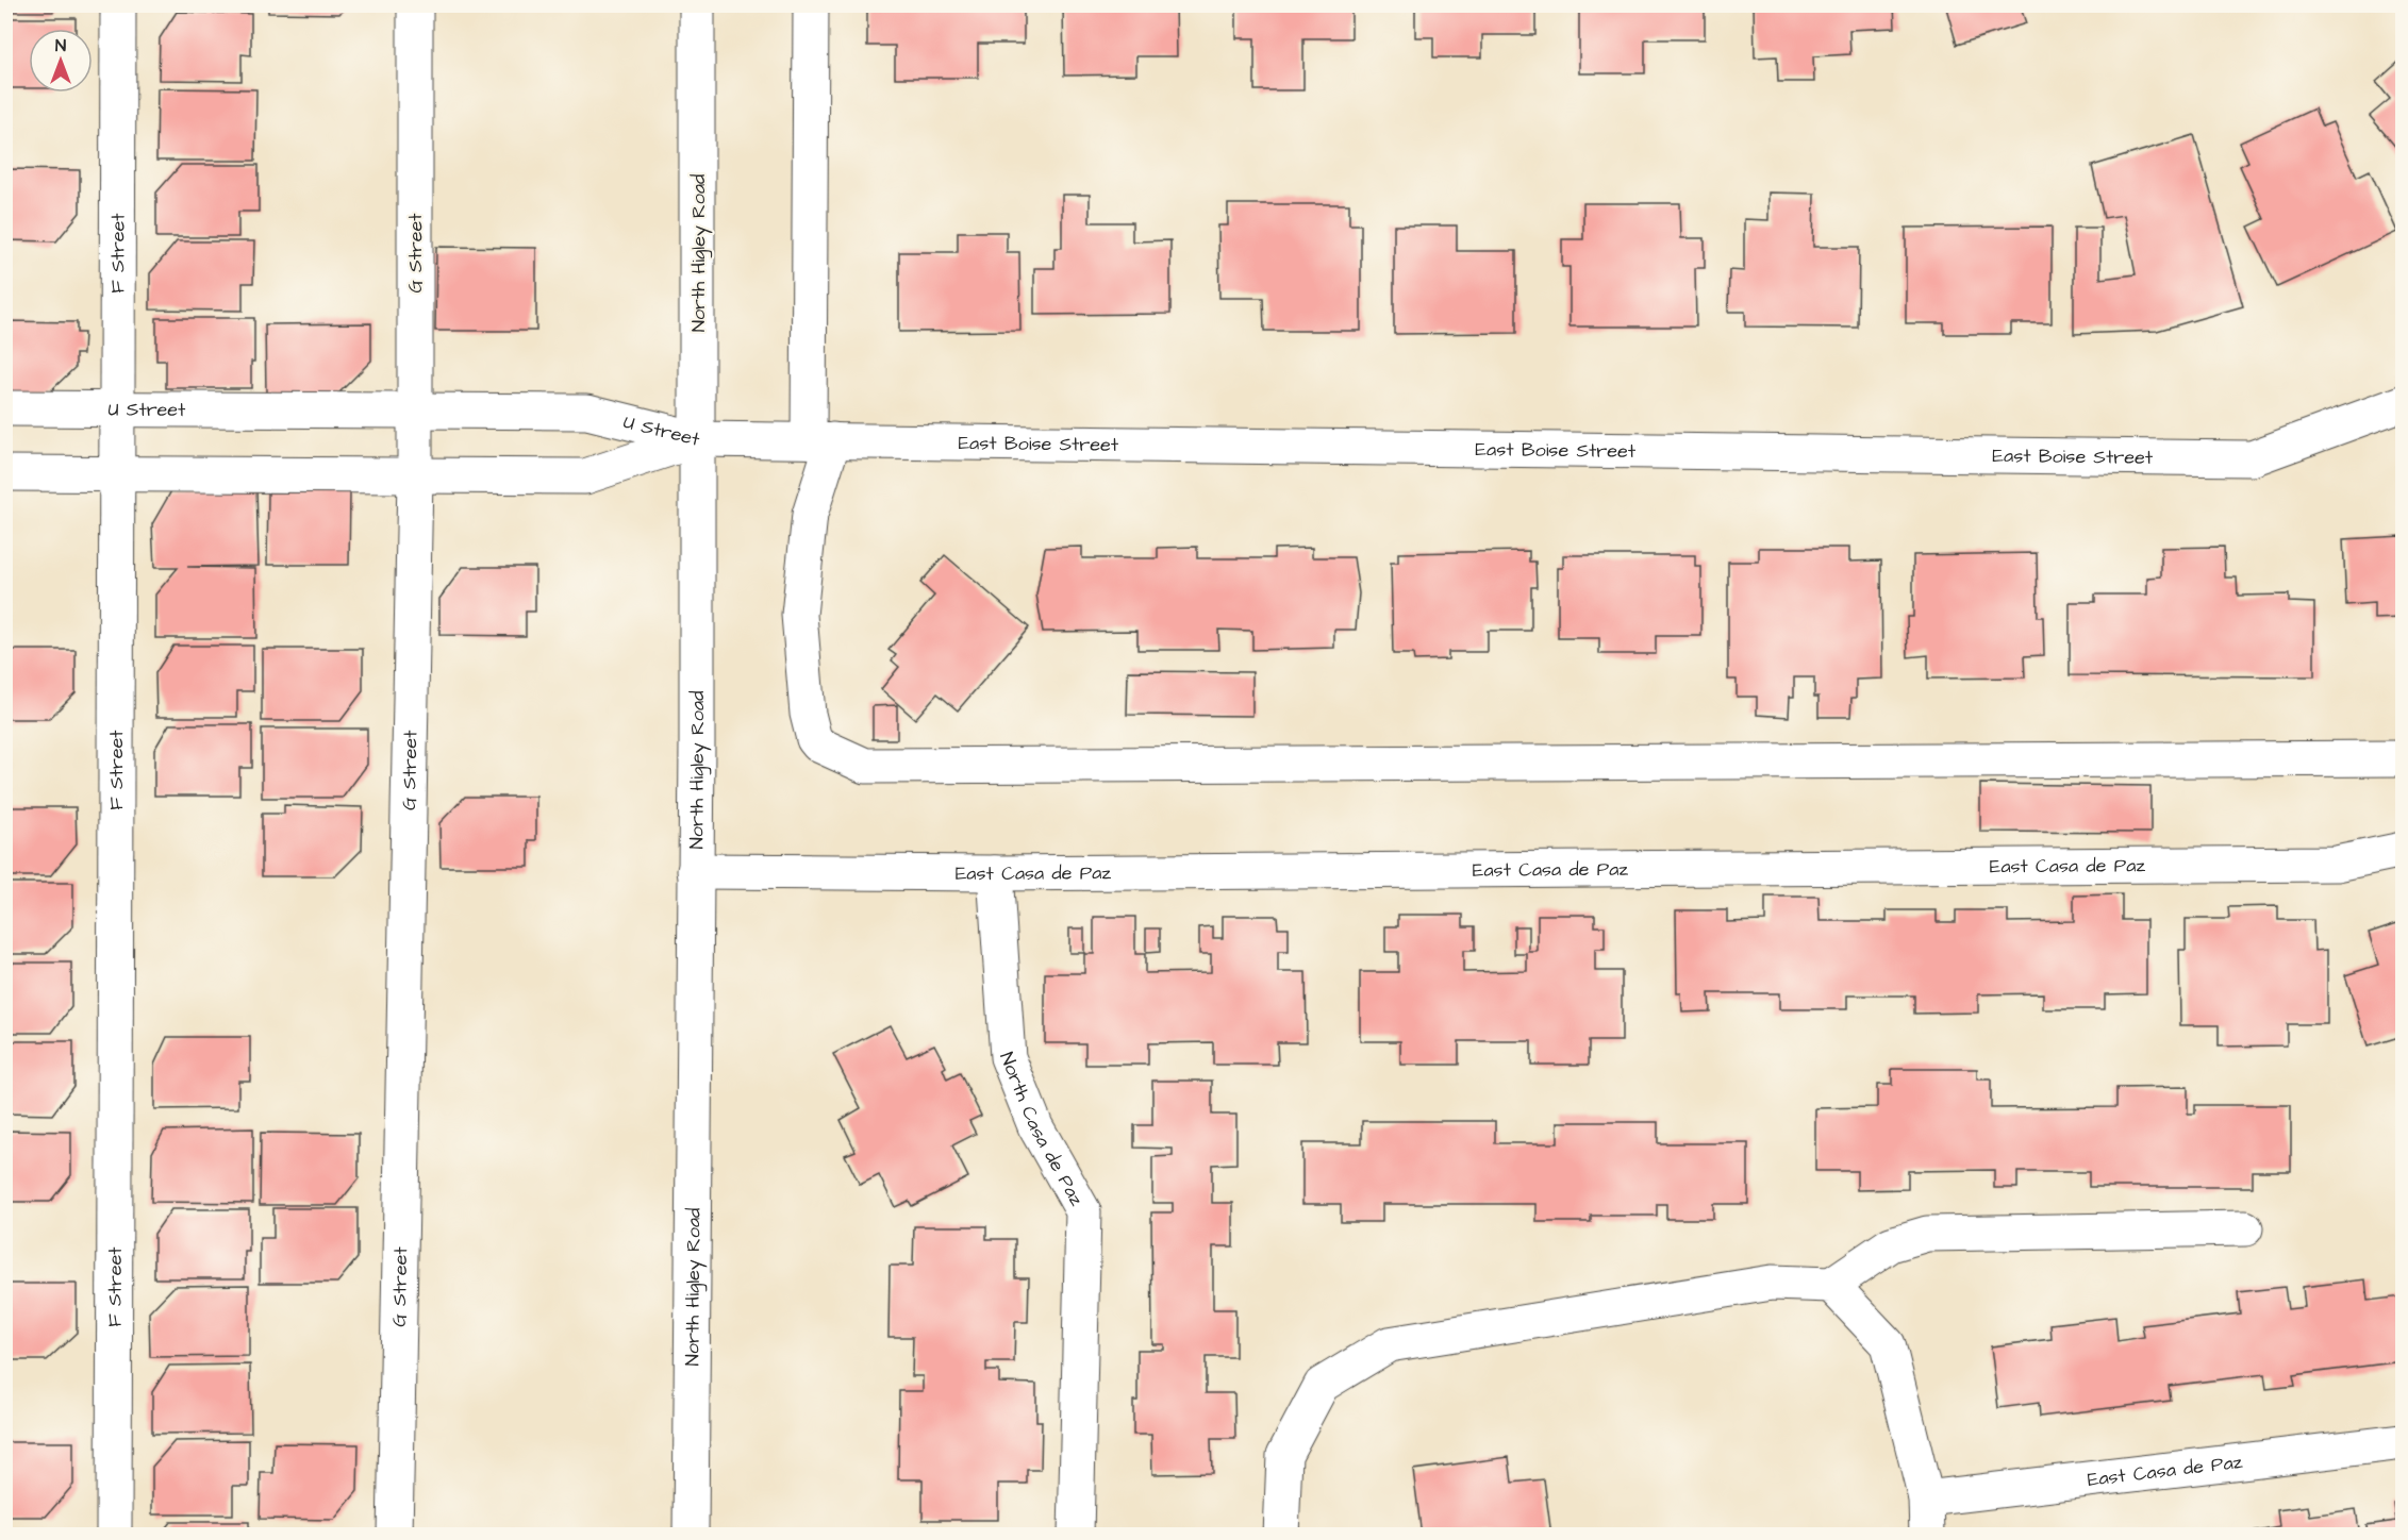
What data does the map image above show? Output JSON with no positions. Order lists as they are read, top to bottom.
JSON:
{
  "streets": {
    "street": [
      "F Street",
      "G Street",
      "North Higley Road",
      "U Street",
      "East Boise Street",
      "East Casa de Paz",
      "North Casa de Paz"
    ]
  },
  "crossings": [
    ["F Street", "U Street"],
    ["G Street", "U Street"],
    ["North Higley Road", "U Street"],
    ["North Higley Road", "East Boise Street"],
    ["North Higley Road", "East Casa de Paz"],
    ["U Street", "East Boise Street"],
    ["East Casa de Paz", "North Casa de Paz"]
  ],
  "north": "top"
}
